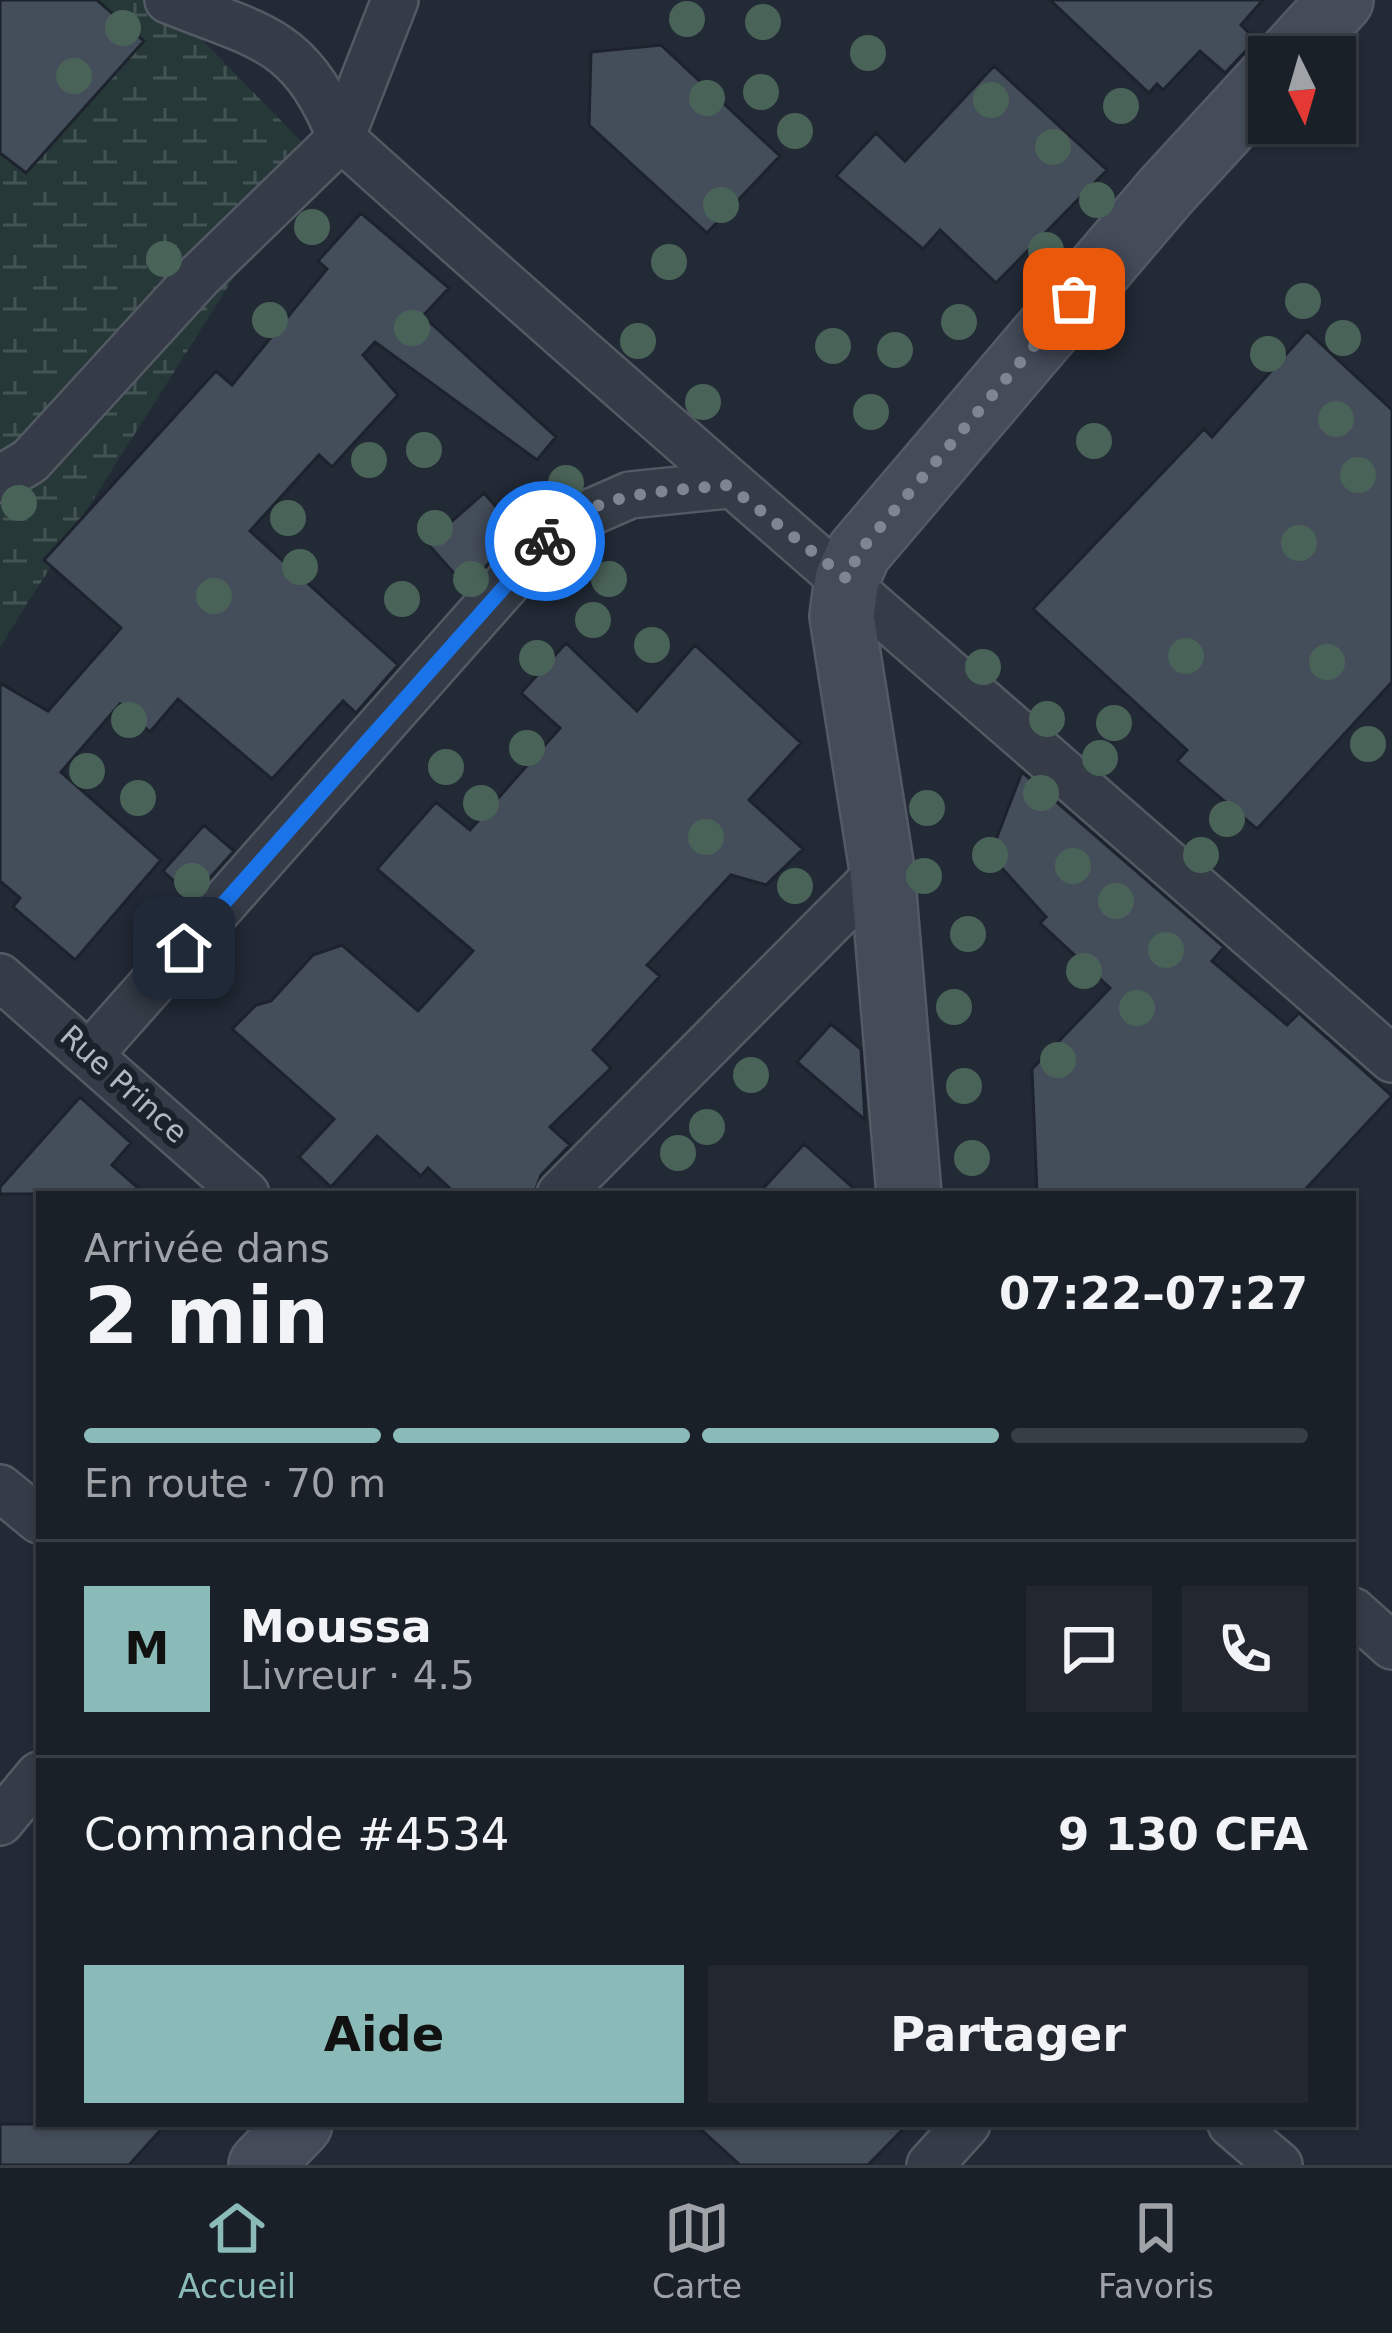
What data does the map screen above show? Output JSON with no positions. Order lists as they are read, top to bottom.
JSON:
{
  "streets": {
    "street": ["Rue Prince"]
  },
  "north": "bottom",
  "page": {
    "heading": ["2 min", "Arrivée dans", "07:22–07:27"],
    "panel": [
      "Moussa",
      "Livreur · 4.5",
      "Commande #4534",
      "9 130 CFA"
    ],
    "bar": "En route · 70 m",
    "round": "M",
    "buttons": ["Aide", "Partager"],
    "tabs": ["Accueil", "Carte", "Favoris"]
  }
}
